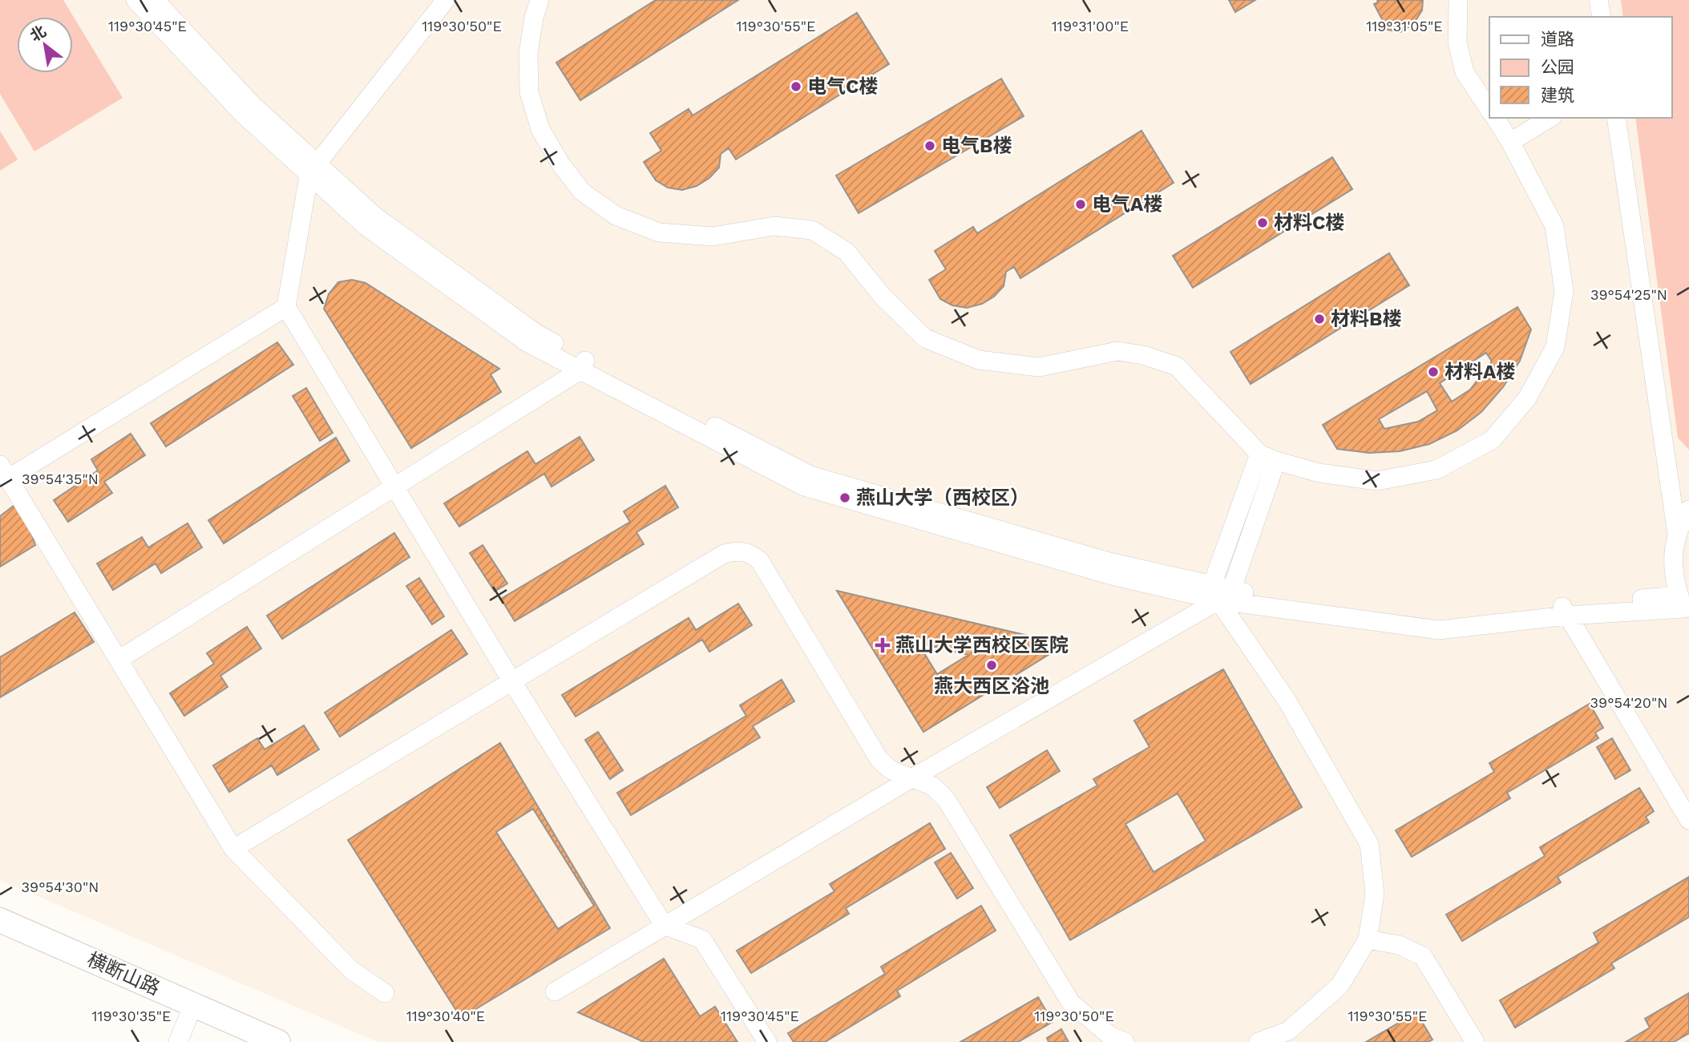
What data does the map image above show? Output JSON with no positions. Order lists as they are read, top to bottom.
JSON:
{
  "streets": {
    "main road": ["横断山路"]
  },
  "places": {
    "other": [
      "电气C楼",
      "电气B楼",
      "电气A楼",
      "材料C楼",
      "材料B楼",
      "材料A楼",
      "燕山大学（西校区）",
      "燕大西区浴池"
    ],
    "health": ["燕山大学西校区医院"]
  },
  "legend": ["道路", "公园", "建筑"],
  "north": "top left",
  "coordinates": [
    "119°30'45\"E",
    "119°30'50\"E",
    "119°31'05\"E",
    "119°30'55\"E",
    "119°31'00\"E",
    "39°54'25\"N",
    "39°54'35\"N",
    "39°54'20\"N",
    "39°54'30\"N",
    "119°30'35\"E",
    "119°30'40\"E"
  ]
}
